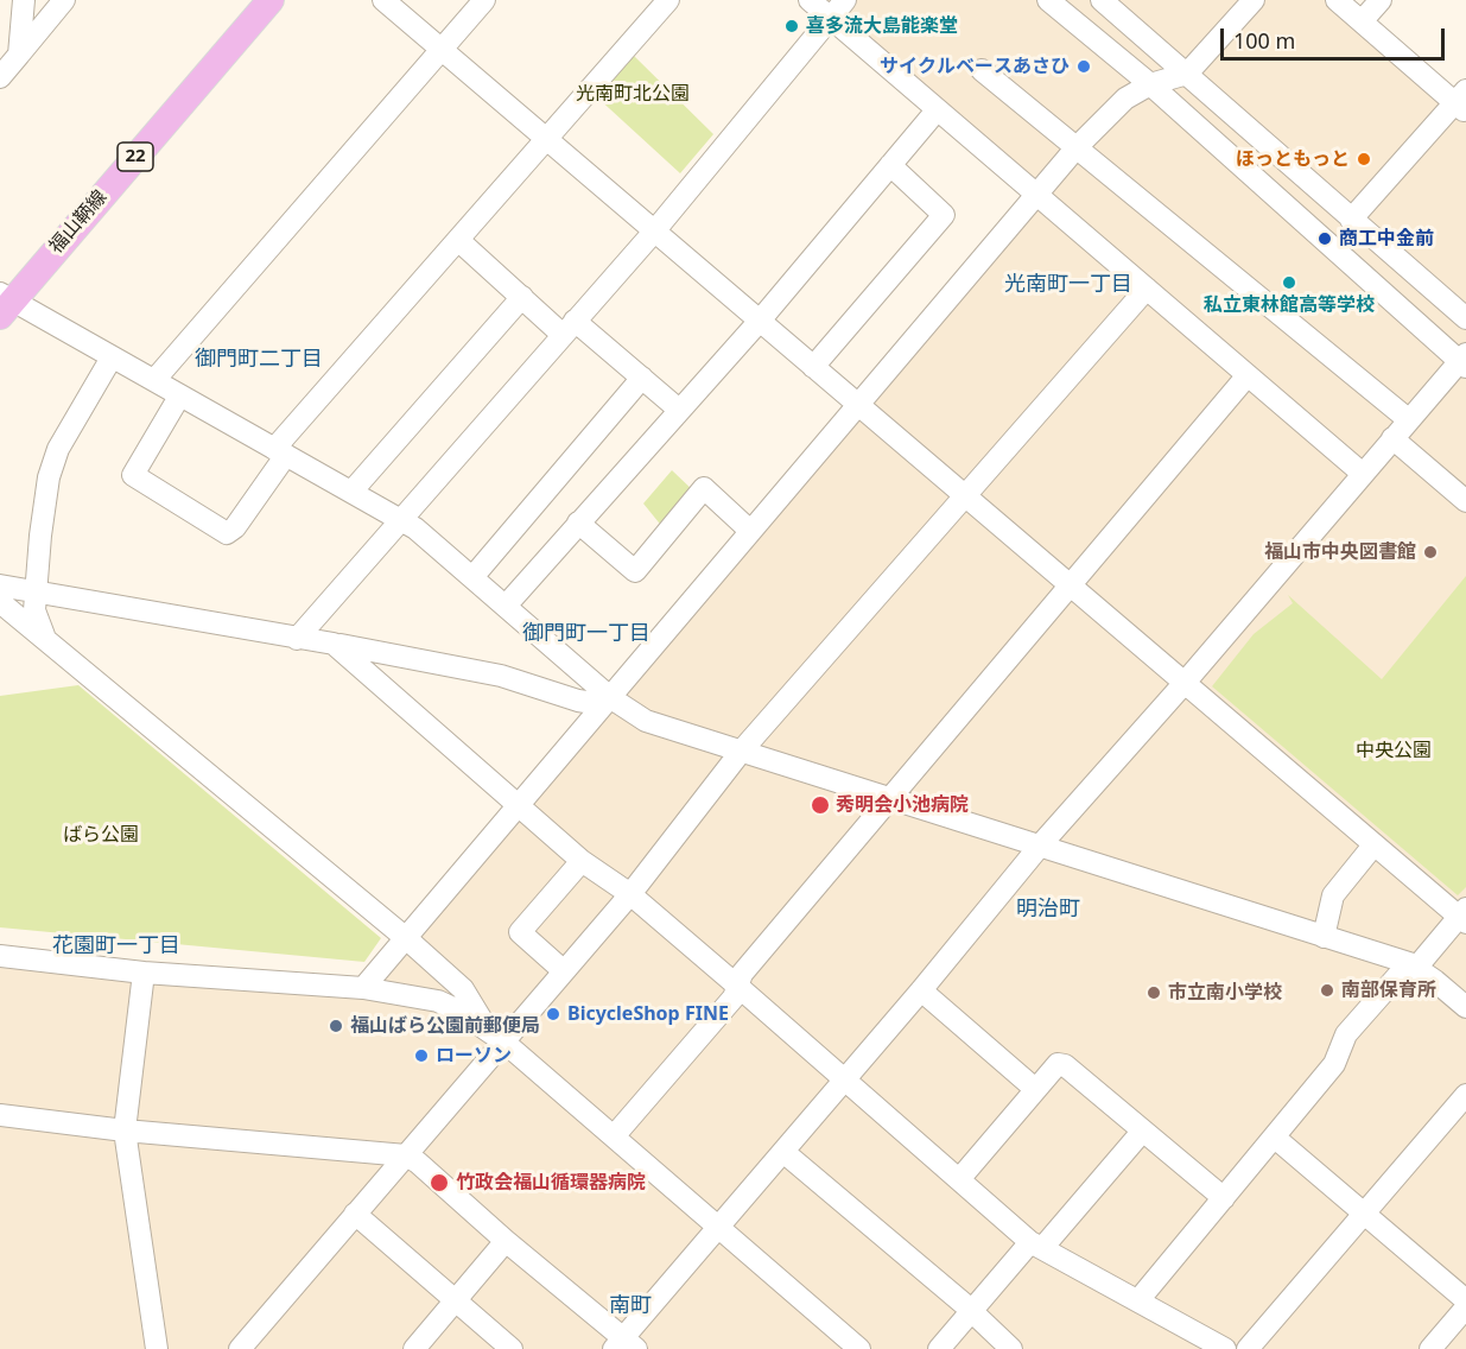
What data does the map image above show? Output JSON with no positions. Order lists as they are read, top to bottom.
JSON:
{
  "streets": {
    "main road": ["22", "福山鞆線"]
  },
  "districts": [
    "光南町一丁目",
    "御門町二丁目",
    "御門町一丁目",
    "明治町",
    "花園町一丁目",
    "南町"
  ],
  "parks": ["光南町北公園", "中央公園", "ばら公園"],
  "places": [
    "喜多流大島能楽堂",
    "サイクルベースあさひ",
    "ほっともっと",
    "商工中金前",
    "私立東林館高等学校",
    "福山市中央図書館",
    "秀明会小池病院",
    "南部保育所",
    "市立南小学校",
    "BicycleShop FINE",
    "福山ばら公園前郵便局",
    "ローソン",
    "竹政会福山循環器病院"
  ],
  "scale_bar": "100 m"
}
